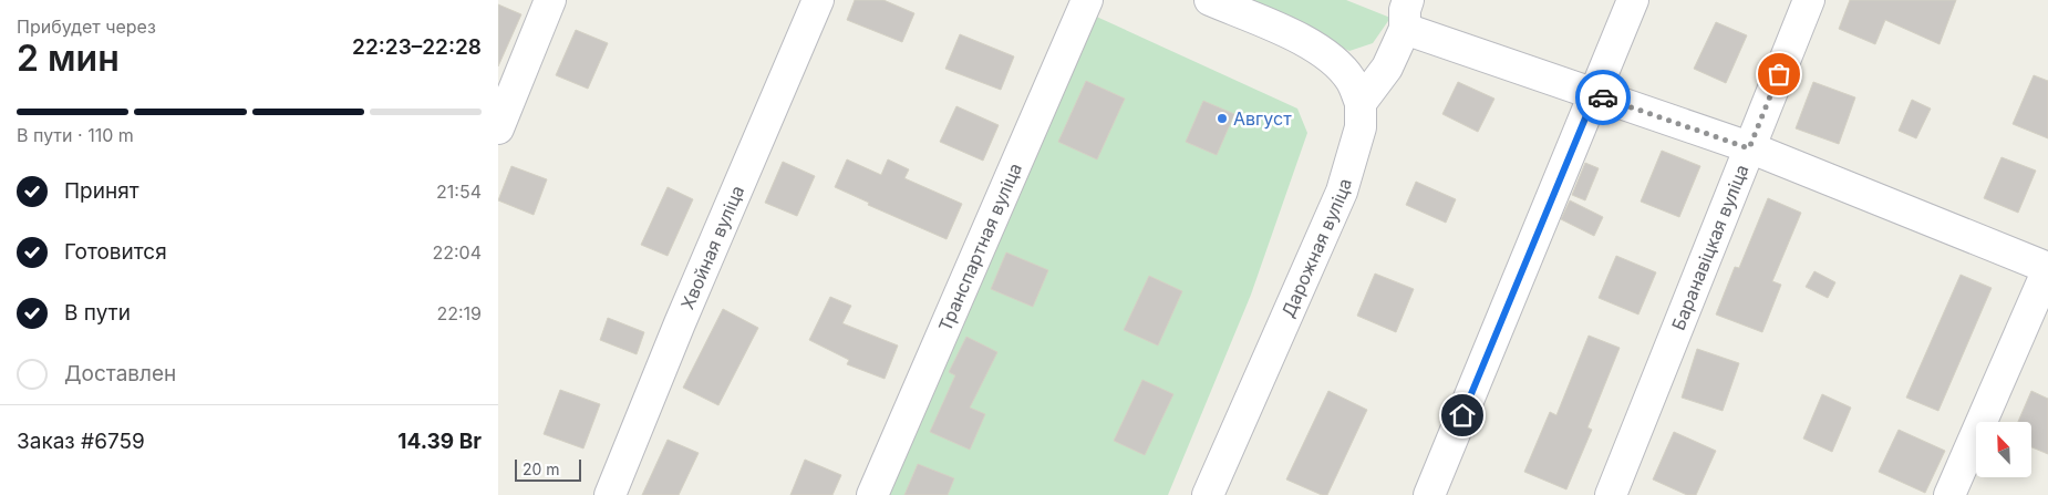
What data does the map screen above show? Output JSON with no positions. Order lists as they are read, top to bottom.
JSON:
{
  "streets": {
    "street": [
      "Хвойная вуліца",
      "Транспартная вуліца",
      "Баранавіцкая вуліца",
      "Дарожная вуліца"
    ]
  },
  "places": ["Август"],
  "scale_bar": "20 m",
  "north": "top left",
  "page": {
    "heading": ["2 мин", "Прибудет через", "22:23–22:28"],
    "panel": ["Заказ #6759", "14.39 Br"],
    "bar": "В пути · 110 m",
    "list": [
      ["Принят", "21:54"],
      ["Готовится", "22:04"],
      ["В пути", "22:19"],
      "Доставлен"
    ],
    "scale": "20 m"
  }
}
